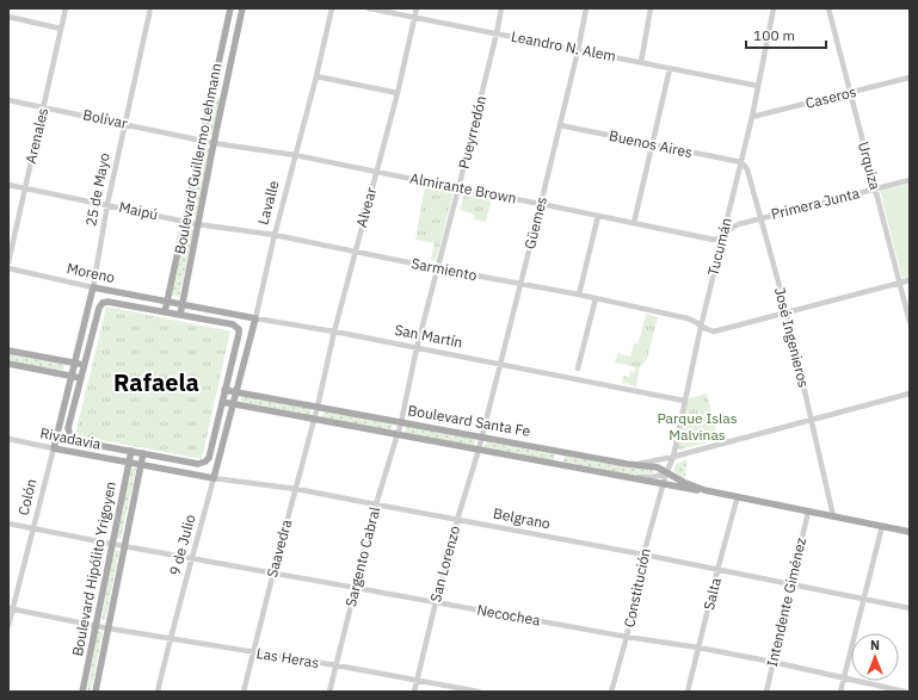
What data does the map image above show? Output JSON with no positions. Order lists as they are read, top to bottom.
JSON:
{
  "streets": {
    "main road": [
      "Boulevard Guillermo Lehmann",
      "25 de Mayo",
      "Lavalle",
      "Moreno",
      "San Martín",
      "Boulevard Santa Fe",
      "Rivadavia",
      "Colón",
      "Belgrano",
      "9 de Julio",
      "Boulevard Hipólito Yrigoyen"
    ],
    "street": [
      "Leandro N. Alem",
      "Caseros",
      "Bolívar",
      "Pueyrredón",
      "Arenales",
      "Buenos Aires",
      "Urquiza",
      "Almirante Brown",
      "Primera Junta",
      "Alvear",
      "Maipú",
      "Güemes",
      "Tucumán",
      "Sarmiento",
      "José Ingenieros",
      "Saavedra",
      "Sargento Cabral",
      "San Lorenzo",
      "Constitución",
      "Salta",
      "Intendente Giménez",
      "Necochea",
      "Las Heras"
    ]
  },
  "crossings": [
    ["Leandro N. Alem", "Pueyrredón"],
    ["Leandro N. Alem", "Alvear"],
    ["Leandro N. Alem", "Güemes"],
    ["Leandro N. Alem", "Tucumán"],
    ["Caseros", "Urquiza"],
    ["Caseros", "Tucumán"],
    ["Bolívar", "Arenales"],
    ["Bolívar", "Boulevard Guillermo Lehmann"],
    ["Bolívar", "Almirante Brown"],
    ["Bolívar", "25 de Mayo"],
    ["Pueyrredón", "Almirante Brown"],
    ["Pueyrredón", "Sarmiento"],
    ["Pueyrredón", "San Martín"],
    ["Pueyrredón", "Boulevard Santa Fe"],
    ["Pueyrredón", "Sargento Cabral"],
    ["Arenales", "Maipú"],
    ["Buenos Aires", "Güemes"],
    ["Buenos Aires", "Tucumán"],
    ["Buenos Aires", "José Ingenieros"],
    ["Boulevard Guillermo Lehmann", "Almirante Brown"],
    ["Boulevard Guillermo Lehmann", "Maipú"],
    ["Boulevard Guillermo Lehmann", "Sarmiento"],
    ["Boulevard Guillermo Lehmann", "Moreno"],
    ["Boulevard Guillermo Lehmann", "San Martín"],
    ["Urquiza", "Primera Junta"],
    ["Almirante Brown", "Lavalle"],
    ["Almirante Brown", "Primera Junta"],
    ["Almirante Brown", "Alvear"],
    ["Almirante Brown", "Güemes"],
    ["Almirante Brown", "Tucumán"],
    ["25 de Mayo", "Maipú"],
    ["25 de Mayo", "Moreno"],
    ["25 de Mayo", "Colón"],
    ["Lavalle", "Sarmiento"],
    ["Lavalle", "San Martín"],
    ["Lavalle", "Boulevard Santa Fe"],
    ["Lavalle", "9 de Julio"],
    ["Primera Junta", "Tucumán"],
    ["Primera Junta", "José Ingenieros"],
    ["Alvear", "Sarmiento"],
    ["Alvear", "San Martín"],
    ["Alvear", "Boulevard Santa Fe"],
    ["Alvear", "Saavedra"],
    ["Maipú", "Sarmiento"],
    ["Güemes", "Sarmiento"],
    ["Güemes", "San Martín"],
    ["Güemes", "Boulevard Santa Fe"],
    ["Güemes", "San Lorenzo"],
    ["Tucumán", "Sarmiento"],
    ["Tucumán", "San Martín"],
    ["Tucumán", "José Ingenieros"],
    ["Tucumán", "Boulevard Santa Fe"],
    ["Tucumán", "Constitución"],
    ["Moreno", "San Martín"],
    ["José Ingenieros", "Boulevard Santa Fe"],
    ["Boulevard Santa Fe", "9 de Julio"],
    ["Boulevard Santa Fe", "Saavedra"],
    ["Boulevard Santa Fe", "Sargento Cabral"],
    ["Boulevard Santa Fe", "San Lorenzo"],
    ["Boulevard Santa Fe", "Constitución"],
    ["Boulevard Santa Fe", "Salta"],
    ["Boulevard Santa Fe", "Intendente Giménez"],
    ["Rivadavia", "Colón"],
    ["Rivadavia", "Belgrano"],
    ["Rivadavia", "Boulevard Hipólito Yrigoyen"],
    ["Colón", "Necochea"],
    ["Colón", "Las Heras"],
    ["Belgrano", "9 de Julio"],
    ["Belgrano", "Saavedra"],
    ["Belgrano", "Sargento Cabral"],
    ["Belgrano", "San Lorenzo"],
    ["Belgrano", "Boulevard Hipólito Yrigoyen"],
    ["Belgrano", "Constitución"],
    ["Belgrano", "Salta"],
    ["Belgrano", "Intendente Giménez"],
    ["9 de Julio", "Necochea"],
    ["9 de Julio", "Las Heras"],
    ["Saavedra", "Necochea"],
    ["Saavedra", "Las Heras"],
    ["Sargento Cabral", "Necochea"],
    ["Sargento Cabral", "Las Heras"],
    ["San Lorenzo", "Necochea"],
    ["San Lorenzo", "Las Heras"],
    ["Boulevard Hipólito Yrigoyen", "Necochea"],
    ["Boulevard Hipólito Yrigoyen", "Las Heras"],
    ["Constitución", "Necochea"],
    ["Salta", "Necochea"],
    ["Intendente Giménez", "Necochea"]
  ],
  "districts": ["Rafaela"],
  "parks": ["Parque Islas Malvinas"],
  "scale_bar": "100 m",
  "north": "top"
}
